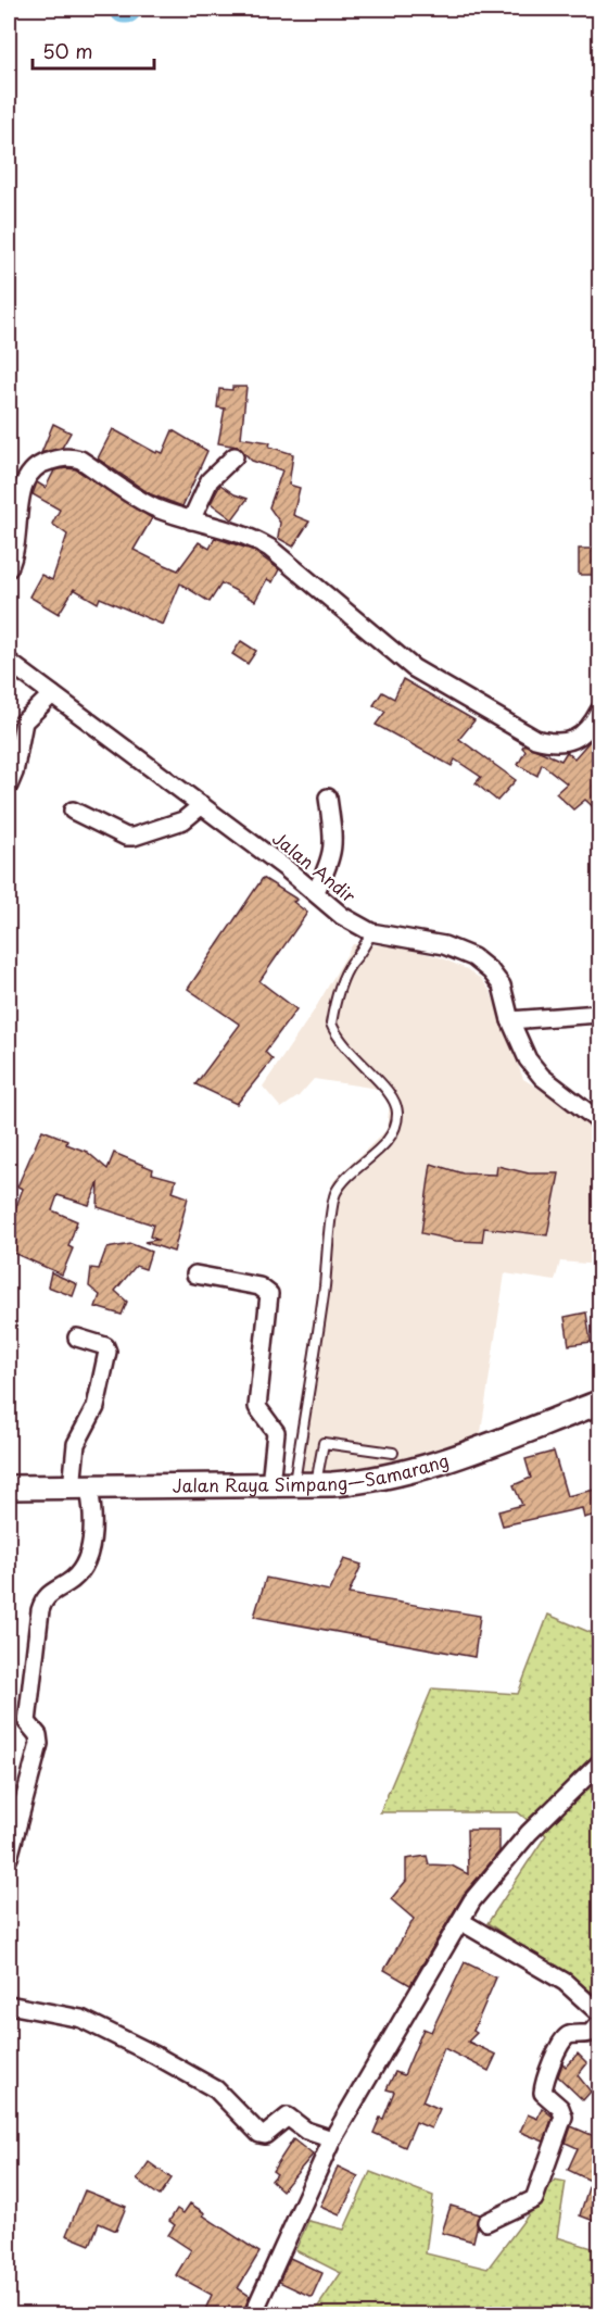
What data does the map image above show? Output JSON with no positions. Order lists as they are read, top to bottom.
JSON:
{
  "streets": {
    "main road": ["Jalan Raya Simpang—Samarang"],
    "street": ["Jalan Andir"]
  },
  "scale_bar": "50 m"
}
